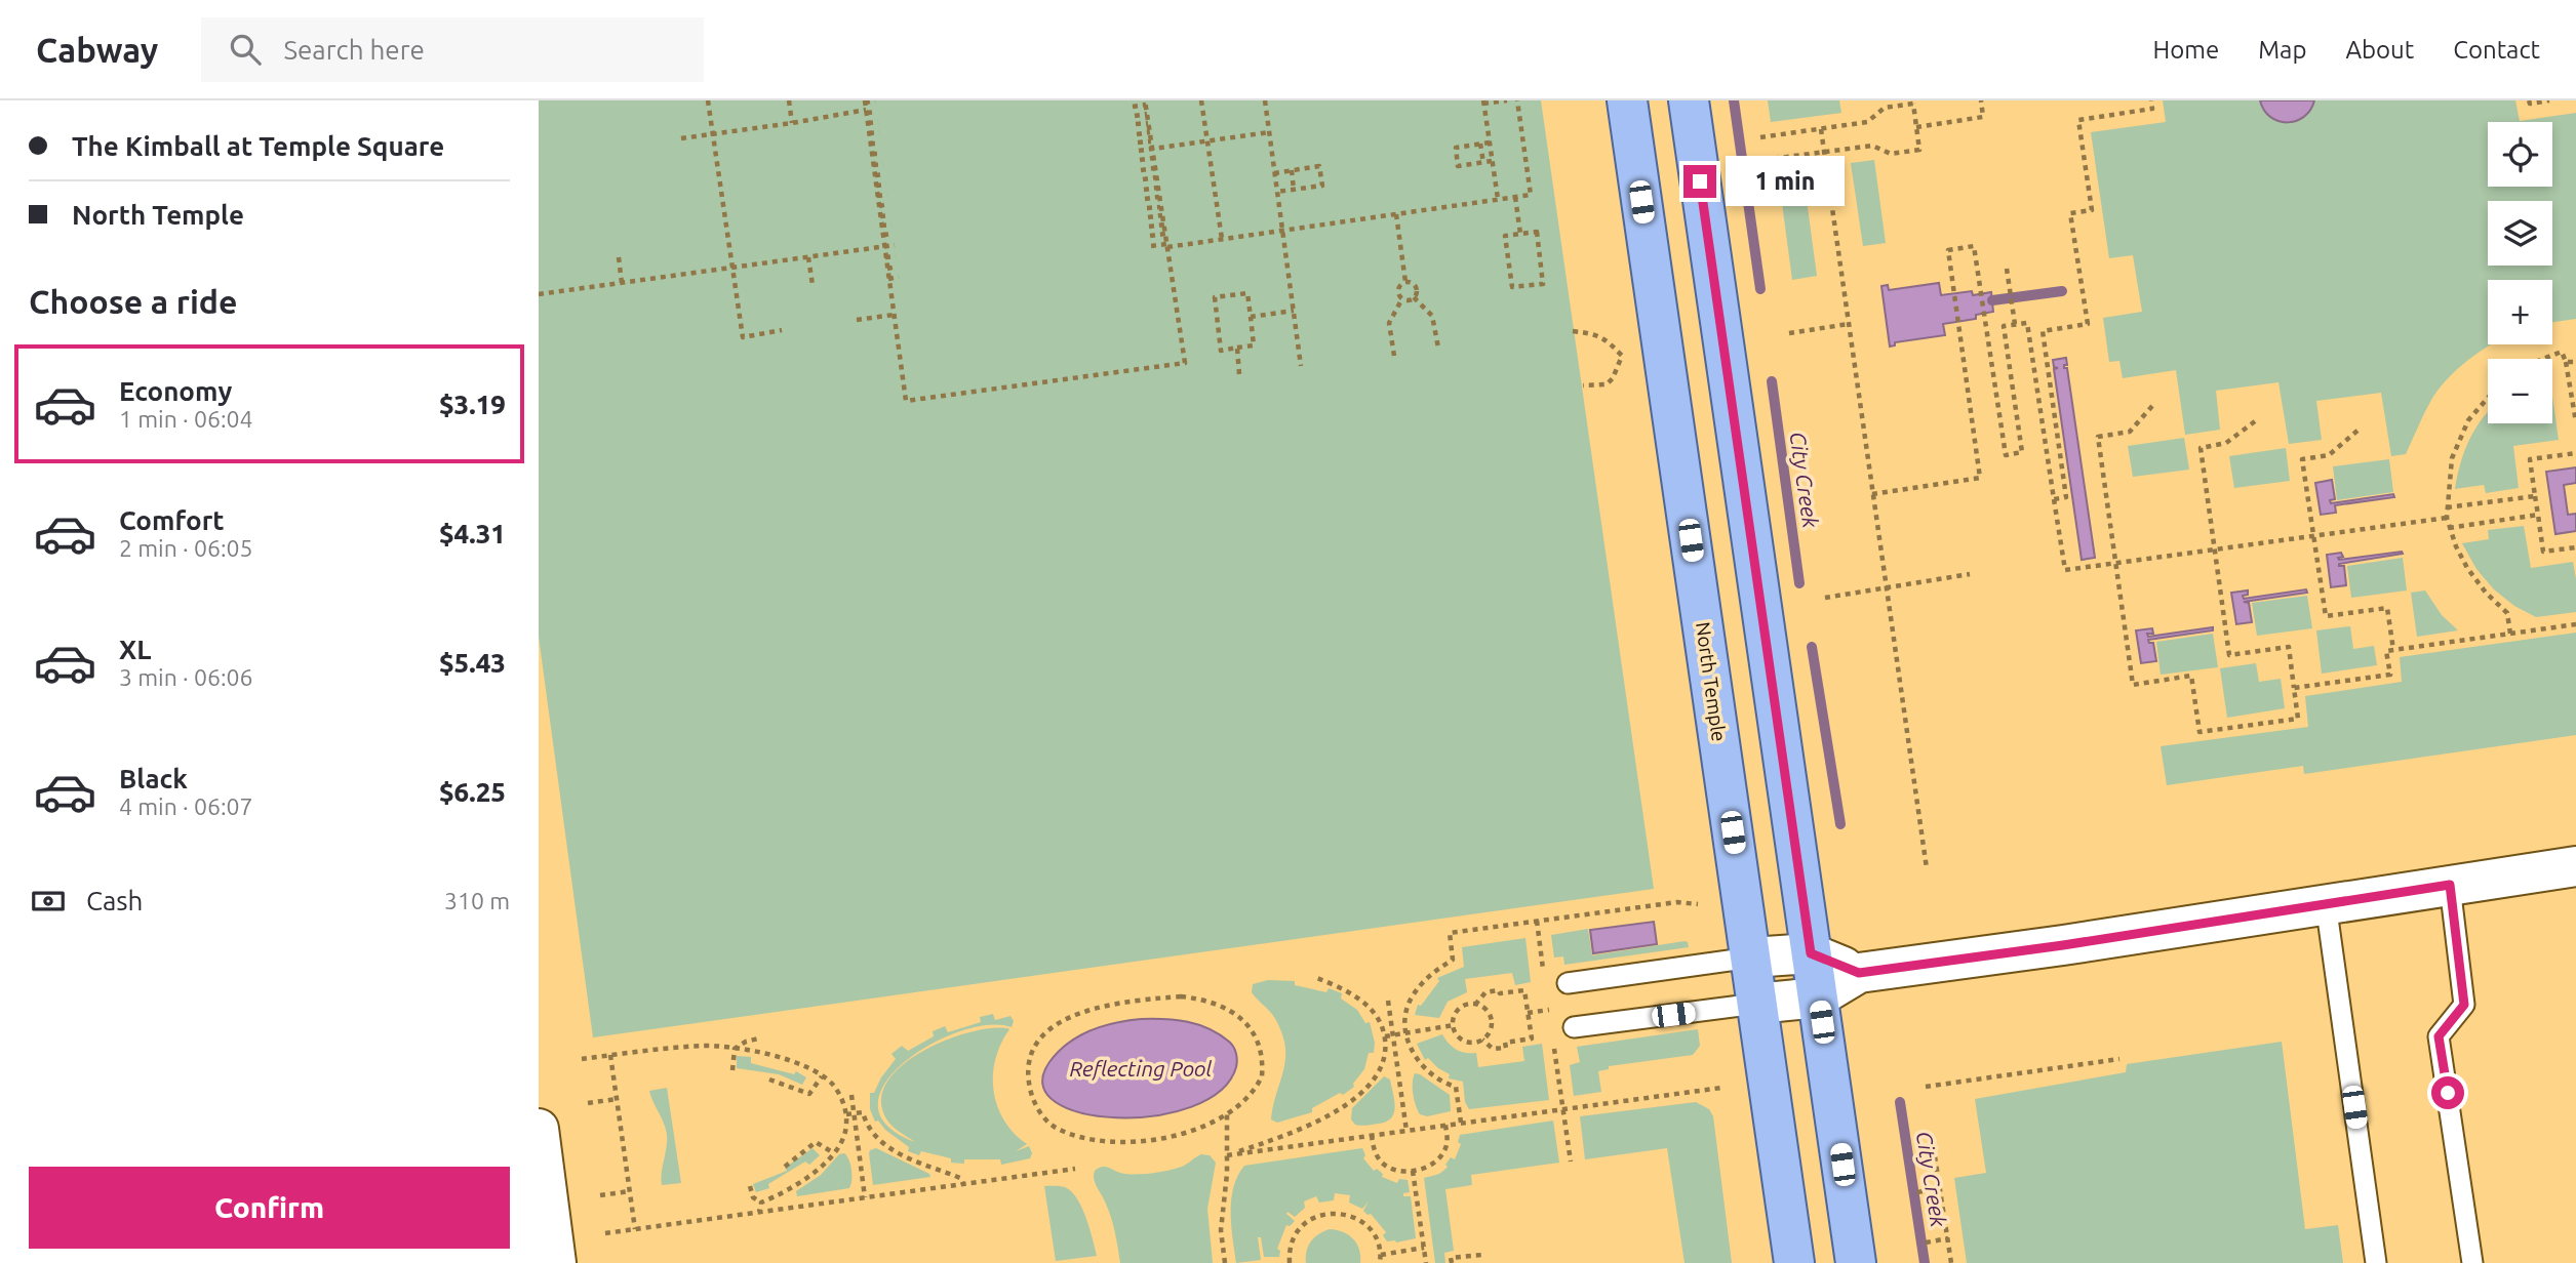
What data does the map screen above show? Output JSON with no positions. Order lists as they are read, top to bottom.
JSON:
{
  "streets": {
    "main road": ["North Temple"]
  },
  "water": ["City Creek", "Reflecting Pool"],
  "page": {
    "header": "Cabway",
    "search": "Search here",
    "nav": [
      "Home",
      "Map",
      "About",
      "Contact"
    ],
    "banner": ["The Kimball at Temple Square", "North Temple"],
    "map_buttons": ["+", "−"],
    "bubble": "1 min",
    "heading": "Choose a ride",
    "list": [
      {
        "name": "Economy",
        "note": "1 min · 06:04",
        "value": "$3.19"
      },
      {
        "name": "Comfort",
        "note": "2 min · 06:05",
        "value": "$4.31"
      },
      {
        "name": "XL",
        "note": "3 min · 06:06",
        "value": "$5.43"
      },
      {
        "name": "Black",
        "note": "4 min · 06:07",
        "value": "$6.25"
      }
    ],
    "pay": ["Cash", "310 m"],
    "buttons": "Confirm"
  }
}
